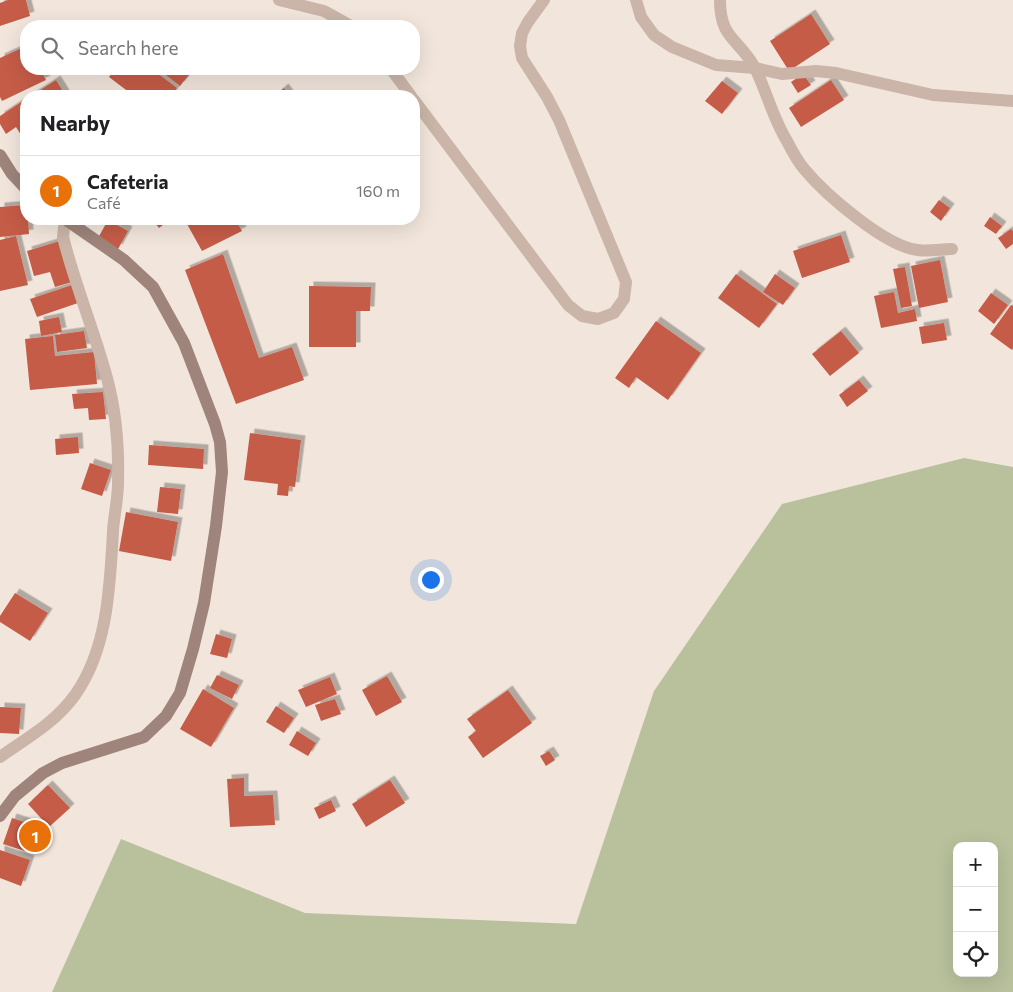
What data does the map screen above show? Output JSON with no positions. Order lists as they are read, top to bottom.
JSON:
{
  "page": {
    "search": "Search here",
    "heading": "Nearby",
    "list": [
      {
        "mark": "1",
        "name": "Cafeteria",
        "note": "Café",
        "value": "160 m"
      }
    ],
    "pins": "1",
    "map_buttons": ["+", "−"]
  }
}
